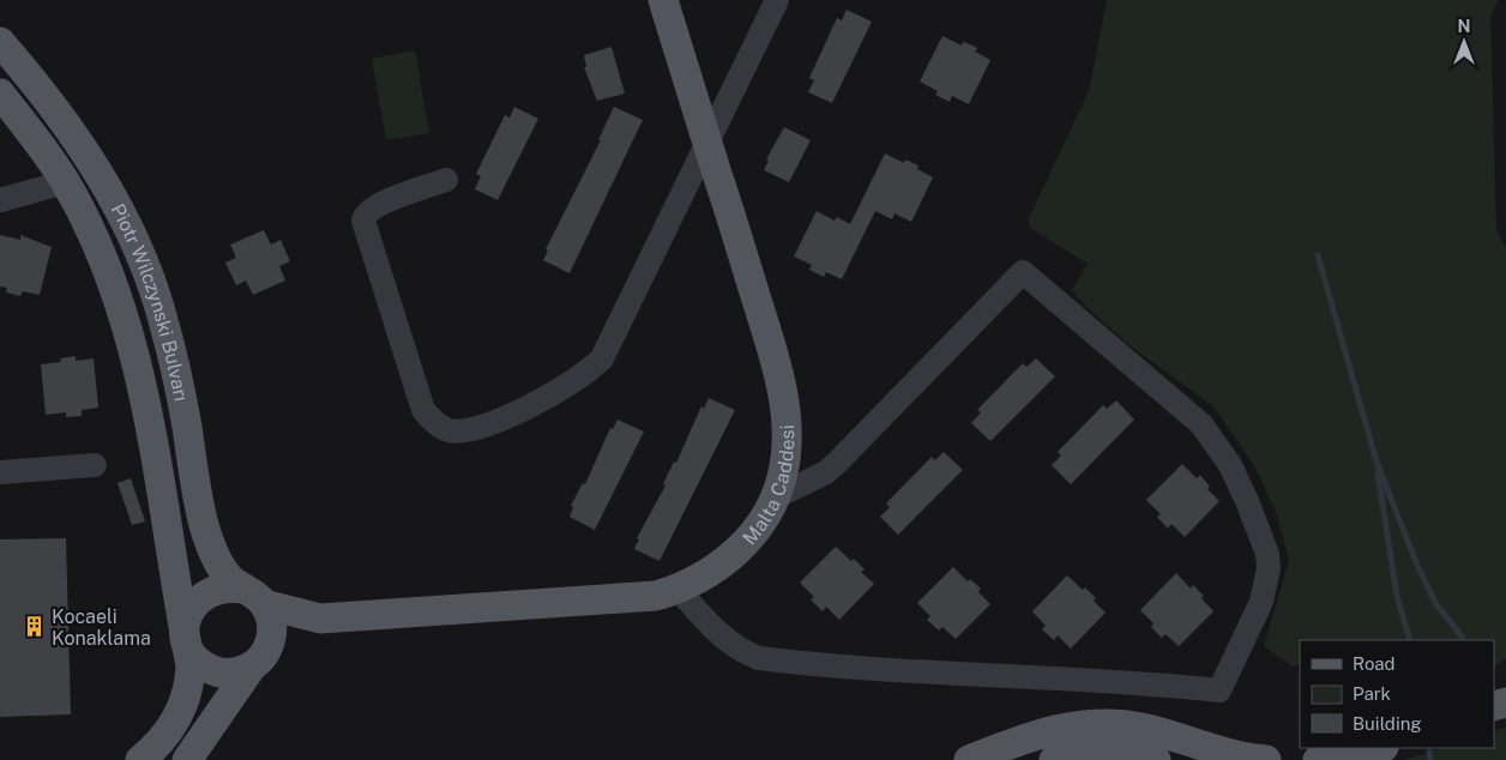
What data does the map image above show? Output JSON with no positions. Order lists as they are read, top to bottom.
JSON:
{
  "streets": {
    "main road": ["Piotr Wilczynski Bulvarı", "Malta Caddesi"]
  },
  "crossings": [
    ["Piotr Wilczynski Bulvarı", "Malta Caddesi"]
  ],
  "places": {
    "building": ["Kocaeli Konaklama"]
  },
  "legend": ["Road", "Park", "Building"],
  "north": "top"
}
